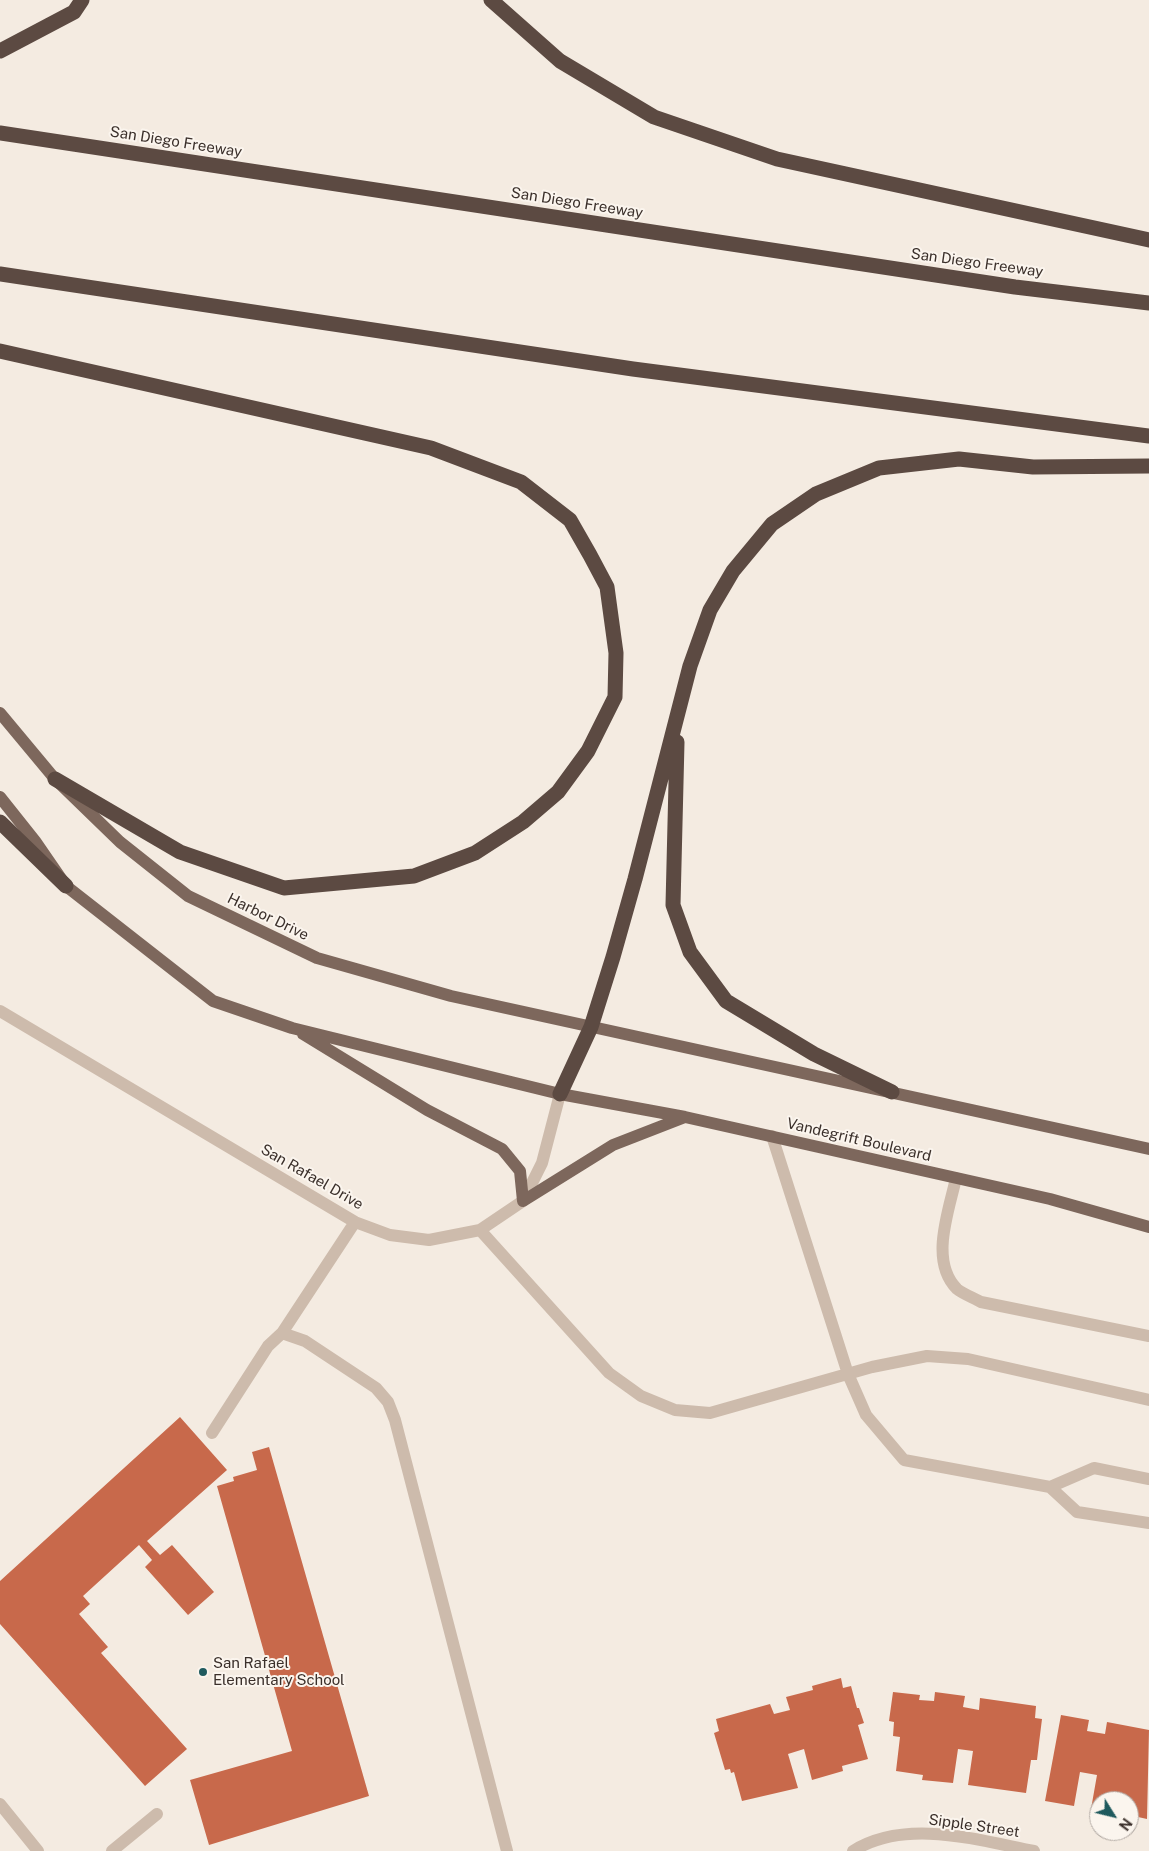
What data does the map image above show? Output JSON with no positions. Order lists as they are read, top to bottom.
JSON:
{
  "streets": {
    "highway": ["San Diego Freeway"],
    "main road": ["Harbor Drive", "Vandegrift Boulevard"],
    "street": ["San Rafael Drive", "Sipple Street"]
  },
  "crossings": [
    ["Vandegrift Boulevard", "San Rafael Drive"]
  ],
  "places": ["San Rafael Elementary School"],
  "north": "bottom right"
}
